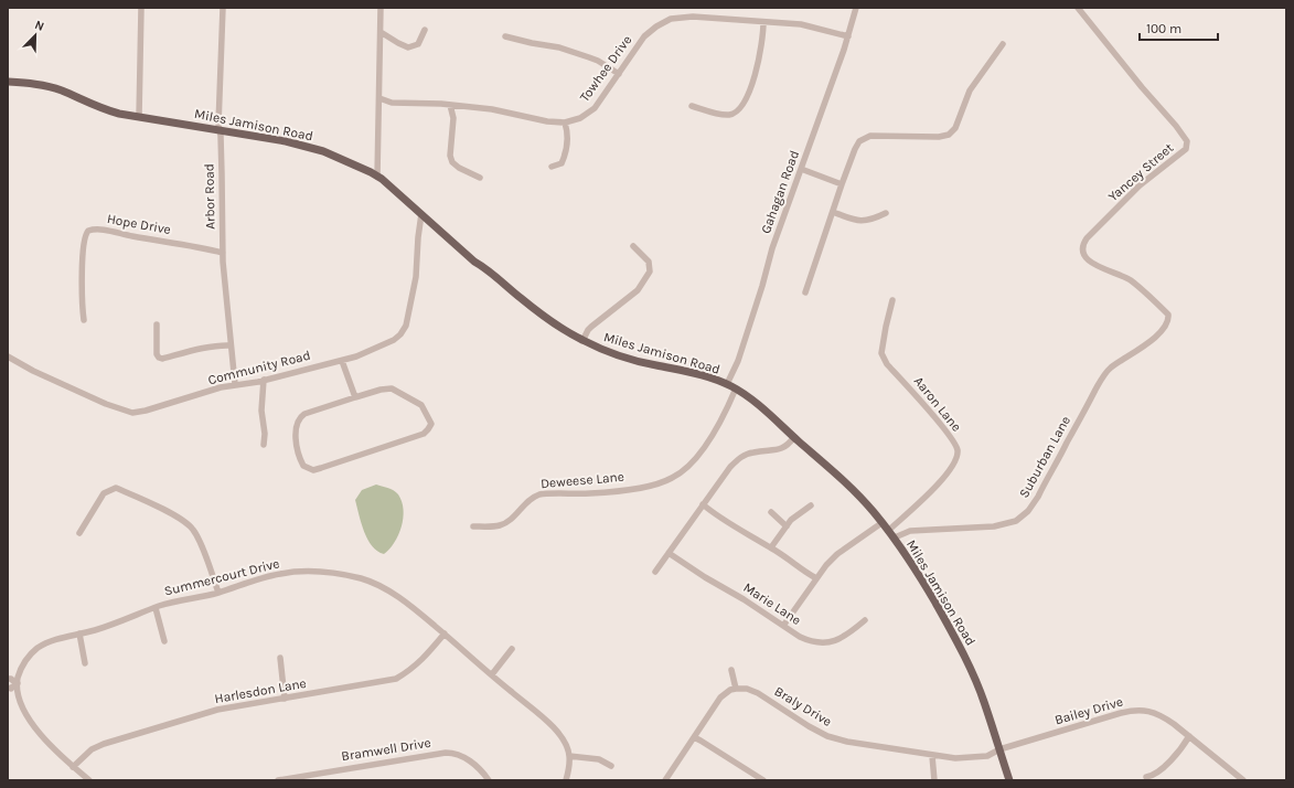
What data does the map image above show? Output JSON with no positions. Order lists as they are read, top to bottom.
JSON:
{
  "streets": {
    "main road": ["Miles Jamison Road"],
    "street": [
      "Towhee Drive",
      "Yancey Street",
      "Gahagan Road",
      "Arbor Road",
      "Hope Drive",
      "Community Road",
      "Aaron Lane",
      "Suburban Lane",
      "Deweese Lane",
      "Summercourt Drive",
      "Marie Lane",
      "Harlesdon Lane",
      "Braly Drive",
      "Bailey Drive",
      "Bramwell Drive"
    ]
  },
  "crossings": [
    ["Towhee Drive", "Gahagan Road"],
    ["Miles Jamison Road", "Gahagan Road"],
    ["Miles Jamison Road", "Arbor Road"],
    ["Miles Jamison Road", "Community Road"],
    ["Miles Jamison Road", "Aaron Lane"],
    ["Miles Jamison Road", "Suburban Lane"],
    ["Miles Jamison Road", "Deweese Lane"],
    ["Miles Jamison Road", "Braly Drive"],
    ["Miles Jamison Road", "Bailey Drive"],
    ["Yancey Street", "Suburban Lane"],
    ["Arbor Road", "Hope Drive"],
    ["Arbor Road", "Community Road"],
    ["Summercourt Drive", "Harlesdon Lane"],
    ["Braly Drive", "Bailey Drive"]
  ],
  "scale_bar": "100 m",
  "north": "top right"
}
